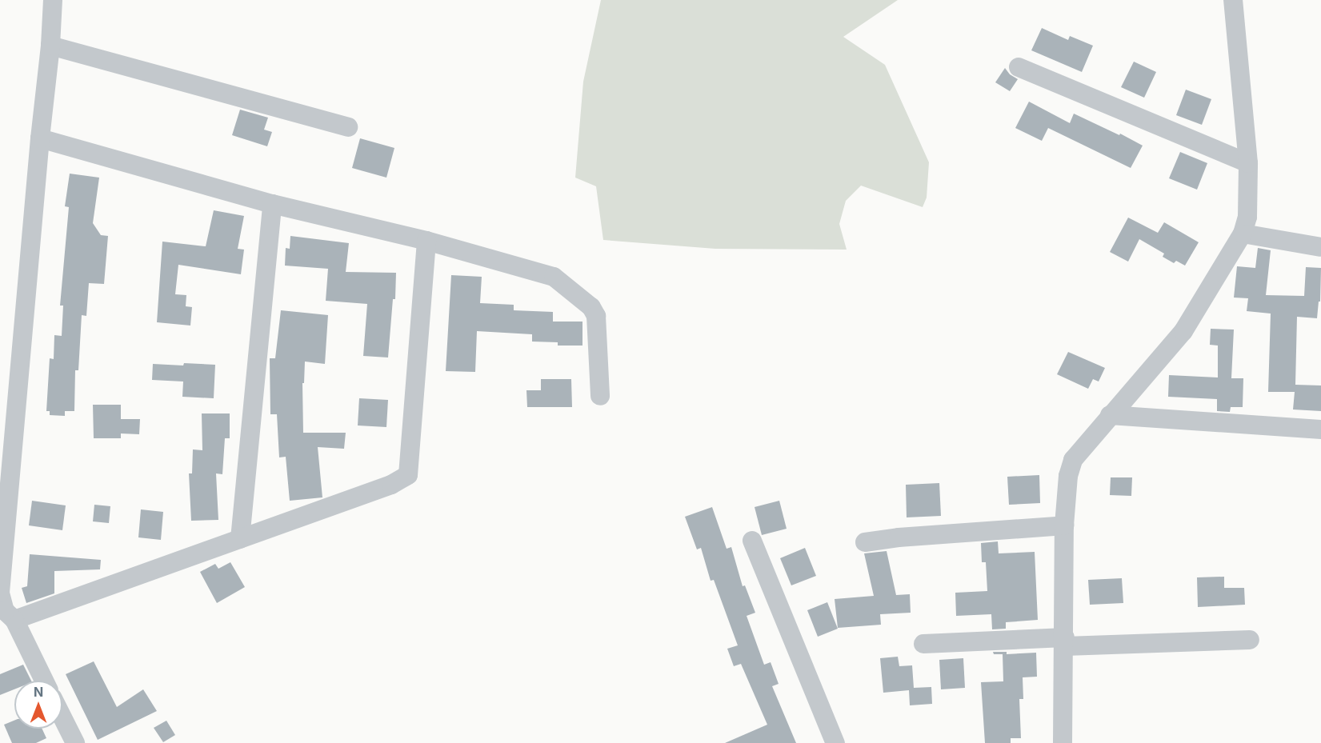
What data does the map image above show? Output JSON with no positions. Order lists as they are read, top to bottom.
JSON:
{
  "north": "top"
}
